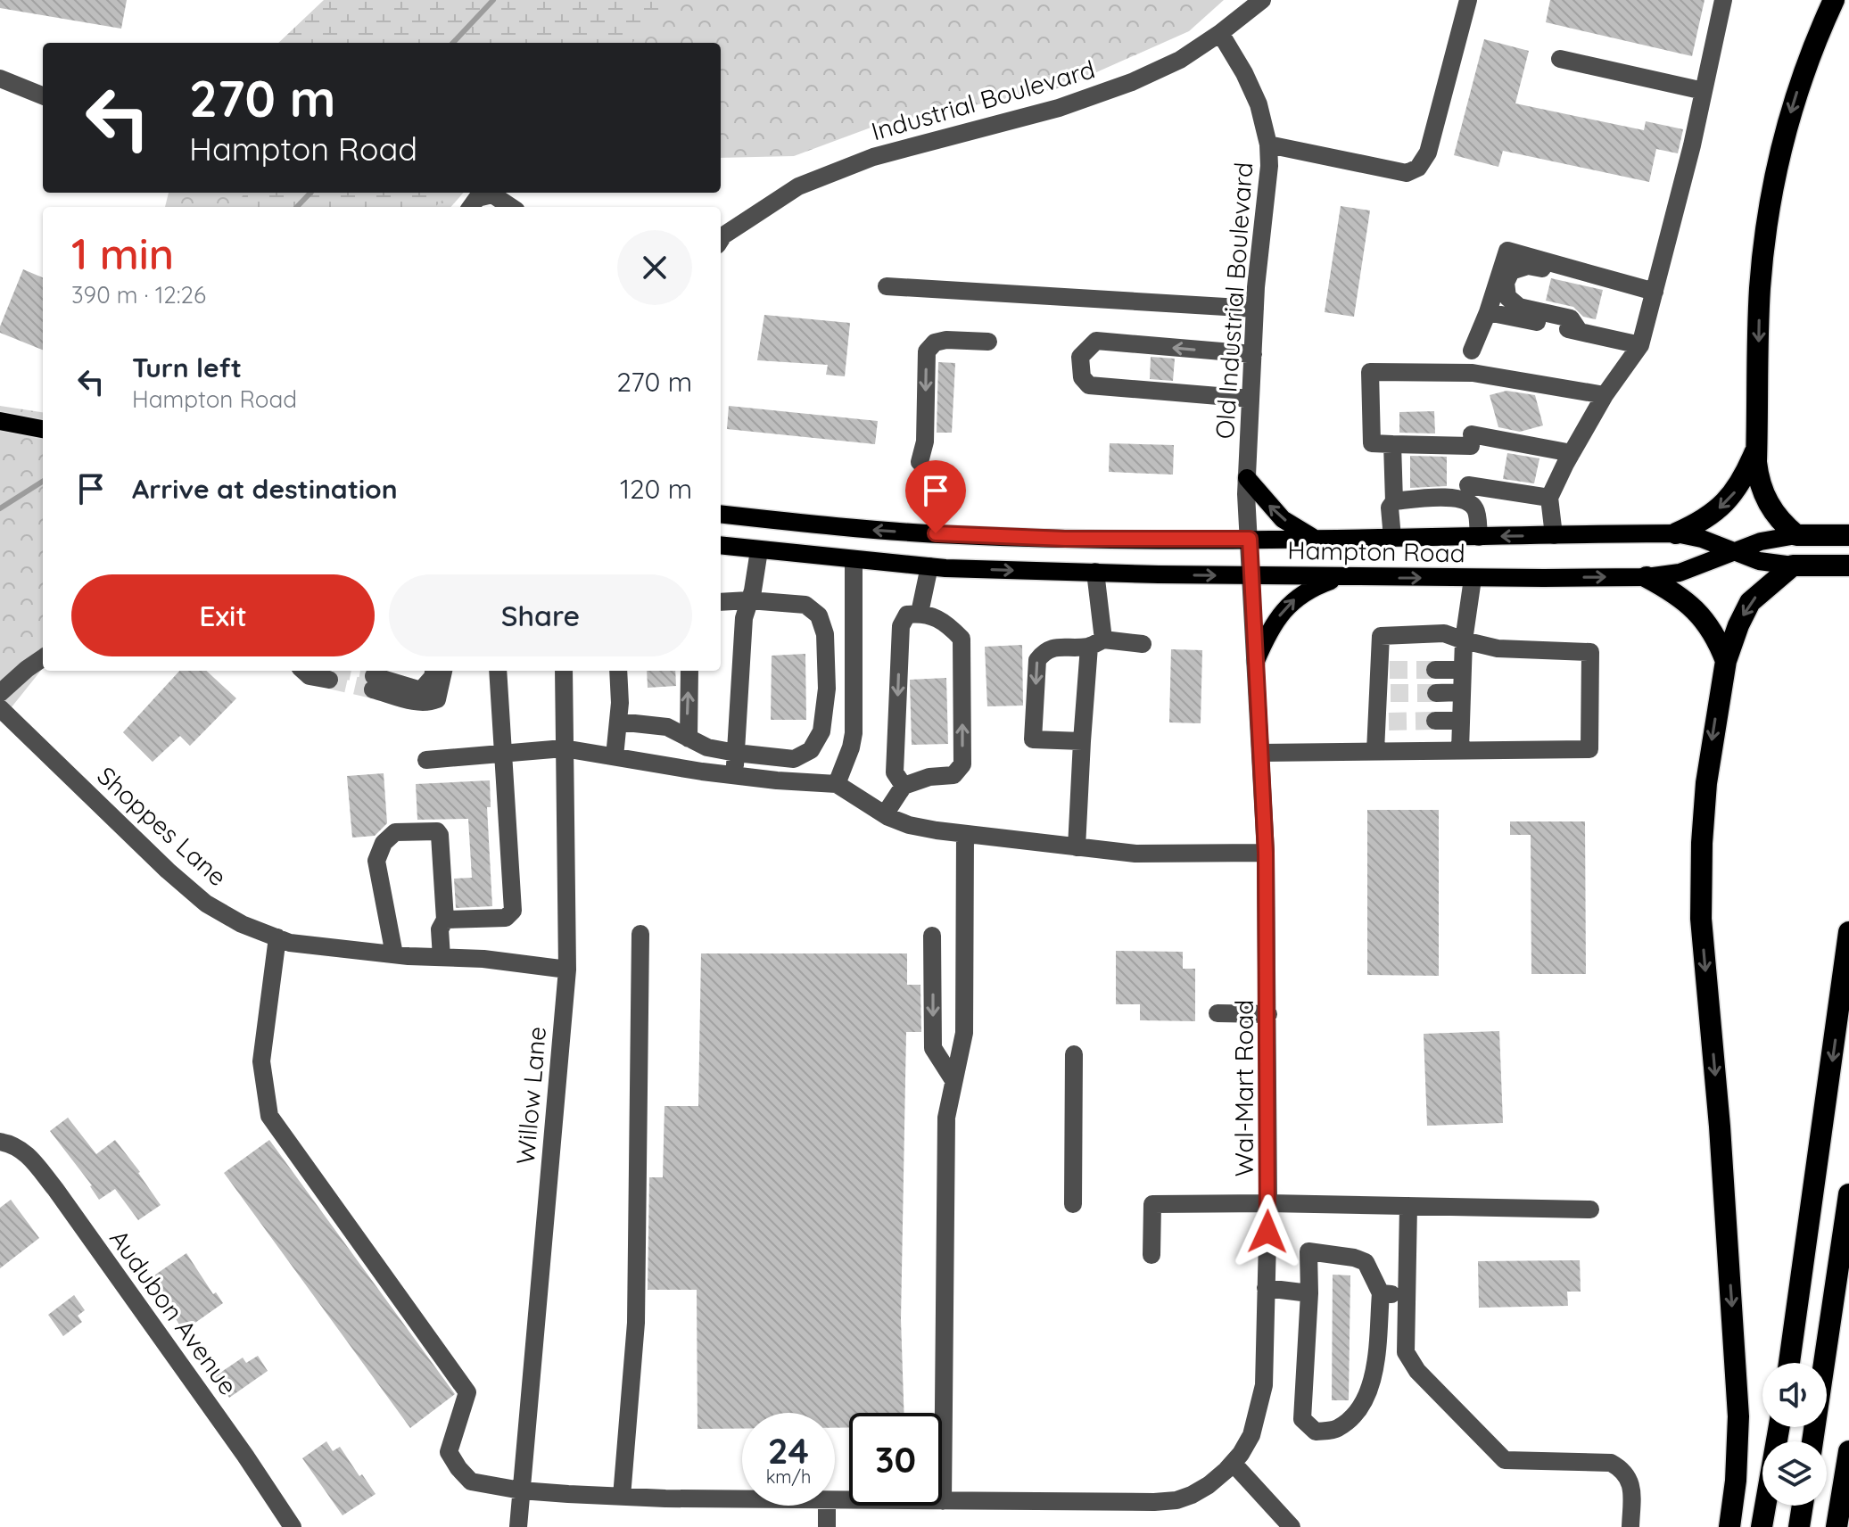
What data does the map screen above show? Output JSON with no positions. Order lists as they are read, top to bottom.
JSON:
{
  "streets": {
    "highway": ["Hampton Road"],
    "street": [
      "Industrial Boulevard",
      "Old Industrial Boulevard",
      "Shoppes Lane",
      "Wal-Mart Road",
      "Willow Lane",
      "Audubon Avenue"
    ]
  },
  "crossings": [
    ["Industrial Boulevard", "Old Industrial Boulevard"],
    ["Old Industrial Boulevard", "Hampton Road"],
    ["Old Industrial Boulevard", "Wal-Mart Road"],
    ["Hampton Road", "Wal-Mart Road"],
    ["Shoppes Lane", "Wal-Mart Road"],
    ["Shoppes Lane", "Willow Lane"],
    ["Wal-Mart Road", "Willow Lane"]
  ],
  "page": {
    "turn": ["270 m", "Hampton Road"],
    "heading": ["1 min", "390 m · 12:26"],
    "list": [
      {
        "name": "Turn left",
        "note": "Hampton Road",
        "value": "270 m"
      },
      {
        "name": "Arrive at destination",
        "value": "120 m"
      }
    ],
    "buttons": ["Exit", "Share"],
    "speed": "24 km/h",
    "limit": "30"
  }
}
